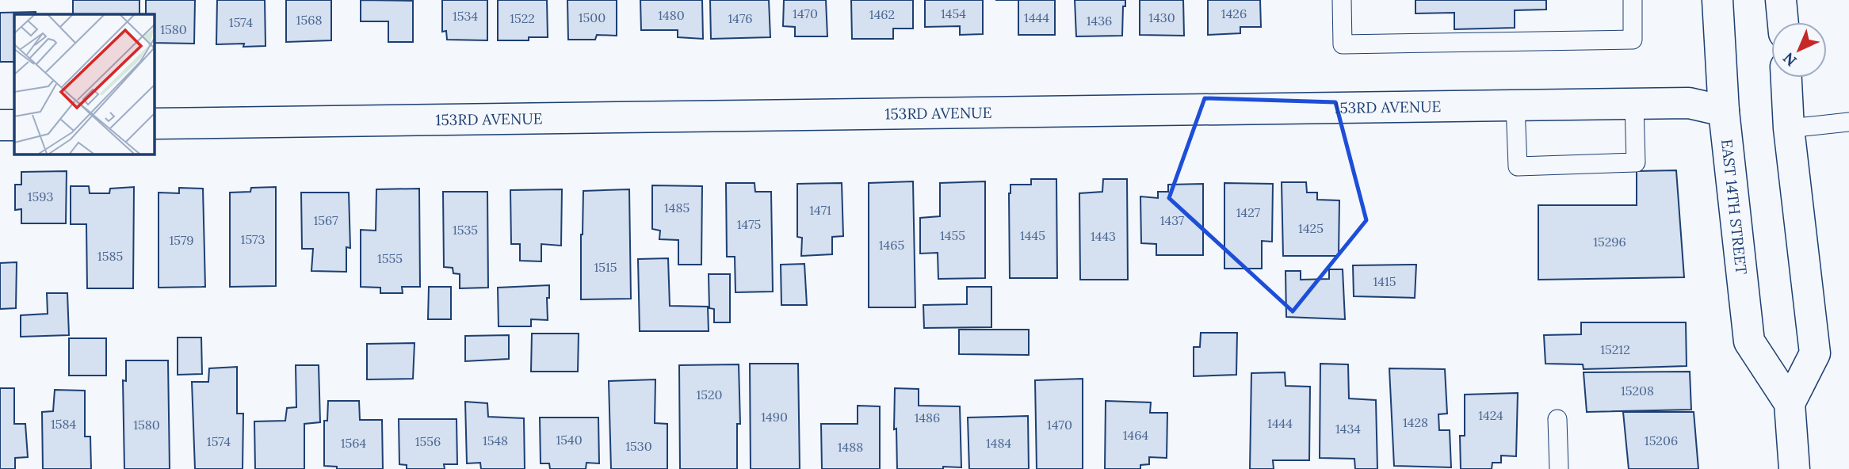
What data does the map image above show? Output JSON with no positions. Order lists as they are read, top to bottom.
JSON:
{
  "streets": {
    "street": ["153RD AVENUE", "EAST 14TH STREET"]
  },
  "crossings": [
    ["153RD AVENUE", "EAST 14TH STREET"]
  ],
  "house_numbers": [
    "1470",
    "1454",
    "1426",
    "1462",
    "1480",
    "1534",
    "1500",
    "1444",
    "1430",
    "1522",
    "1476",
    "1568",
    "1436",
    "1574",
    "1580",
    "1593",
    "1485",
    "1471",
    "1427",
    "1567",
    "1437",
    "1475",
    "1425",
    "1535",
    "1455",
    "1445",
    "1443",
    "1573",
    "1579",
    "15296",
    "1465",
    "1585",
    "1555",
    "1515",
    "1415",
    "15212",
    "15208",
    "1520",
    "1424",
    "1490",
    "1486",
    "1428",
    "1444",
    "1584",
    "1580",
    "1470",
    "1434",
    "1464",
    "1540",
    "1548",
    "15206",
    "1574",
    "1556",
    "1564",
    "1484",
    "1530",
    "1488"
  ],
  "north": "bottom left"
}
